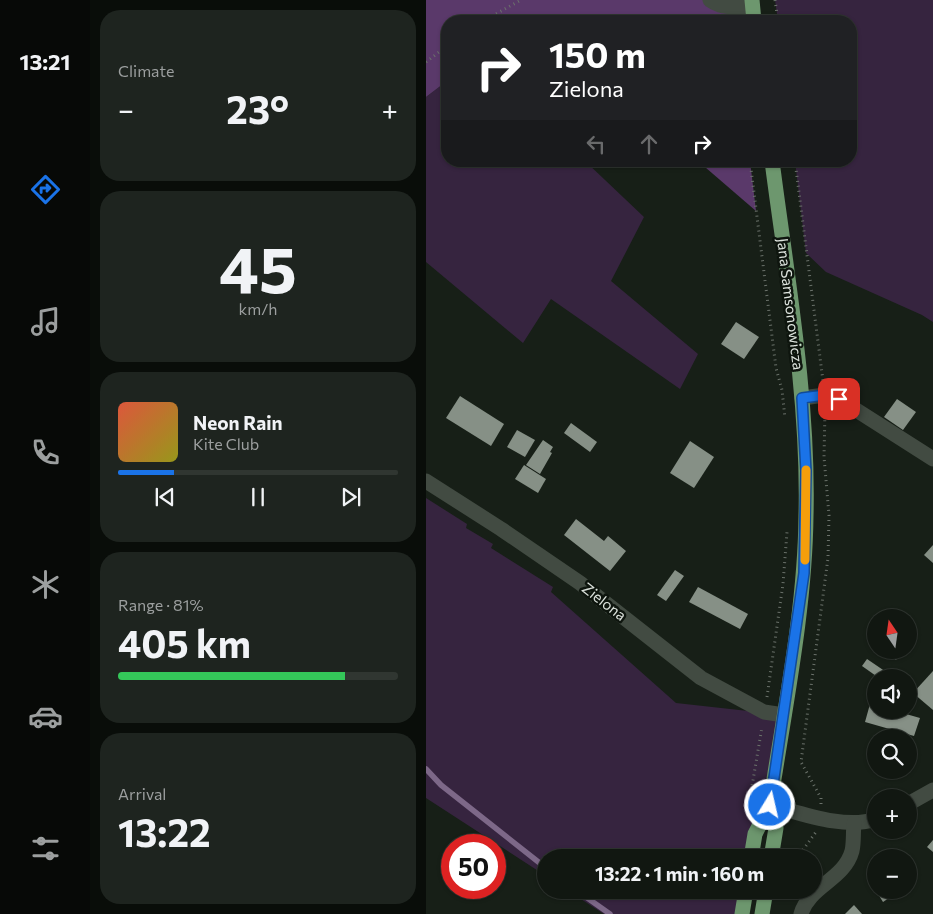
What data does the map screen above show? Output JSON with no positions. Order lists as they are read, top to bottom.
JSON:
{
  "streets": {
    "main road": ["Jana Samsonowicza"],
    "street": ["Zielona"]
  },
  "crossings": [
    ["Jana Samsonowicza", "Zielona"]
  ],
  "north": "top",
  "page": {
    "tabs": "13:21",
    "tile": [
      "Climate",
      ["45", "km/h"],
      ["Range · 81%", "405 km"],
      ["Arrival", "13:22"]
    ],
    "turn": ["150 m", "Zielona"],
    "heat": ["−", "23°", "+"],
    "song": ["Neon Rain", "Kite Club"],
    "map_buttons": ["+", "−"],
    "limit": "50",
    "trip": "13:22 · 1 min · 160 m"
  }
}
